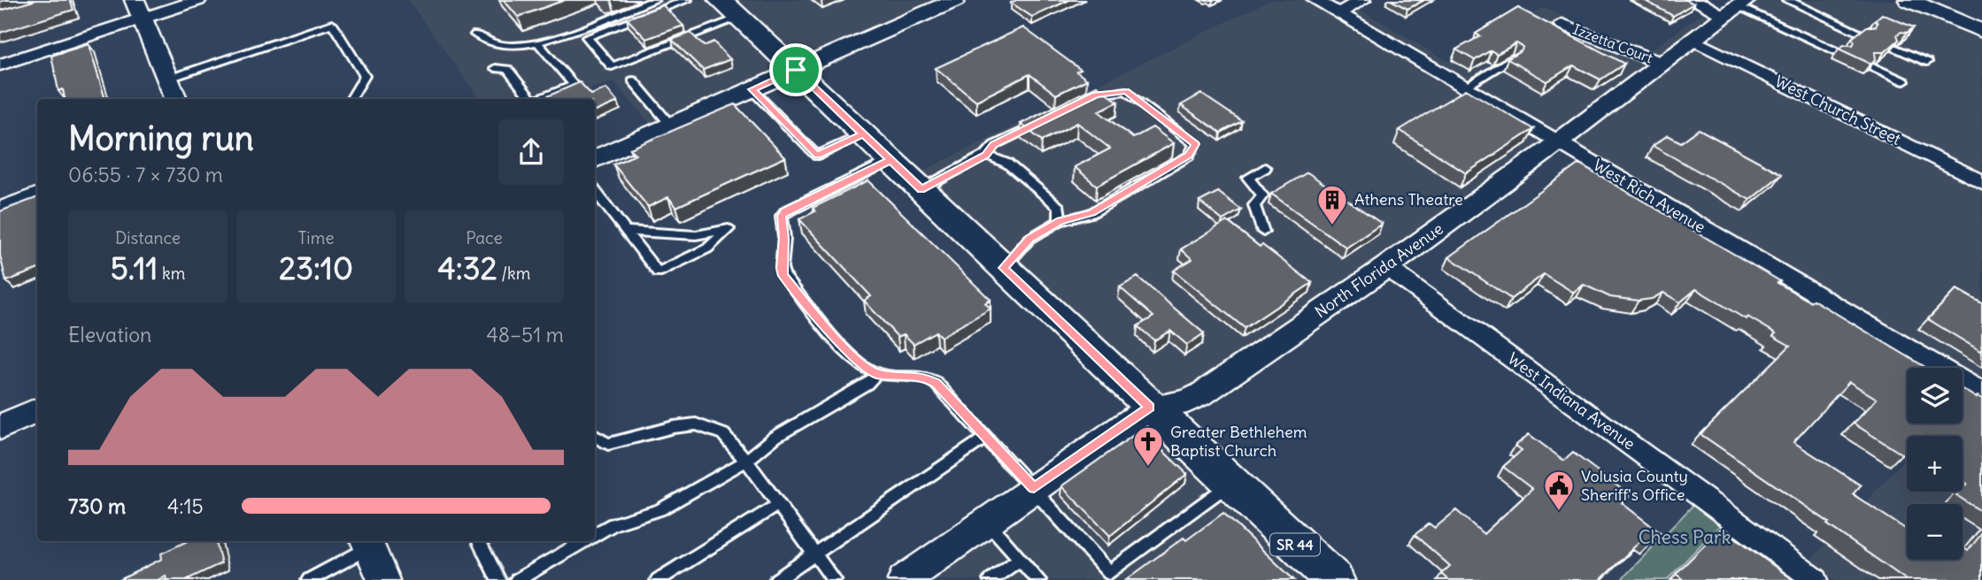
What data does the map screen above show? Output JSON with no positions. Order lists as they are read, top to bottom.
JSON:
{
  "streets": {
    "main road": ["SR 44"],
    "street": [
      "Izzetta Court",
      "West Church Street",
      "West Rich Avenue",
      "North Florida Avenue",
      "West Indiana Avenue"
    ]
  },
  "crossings": [
    ["Izzetta Court", "North Florida Avenue"],
    ["West Church Street", "North Florida Avenue"],
    ["West Rich Avenue", "North Florida Avenue"],
    ["North Florida Avenue", "West Indiana Avenue"],
    ["North Florida Avenue", "SR 44"]
  ],
  "parks": ["Chess Park"],
  "places": {
    "building": ["Athens Theatre"],
    "church": ["Greater Bethlehem Baptist Church"],
    "public building": ["Volusia County Sheriff's Office"]
  },
  "page": {
    "heading": ["Morning run", "06:55 · 7 × 730 m"],
    "stats": [
      ["Distance", "5.11 km"],
      ["Time", "23:10"],
      ["Pace", "4:32 /km"]
    ],
    "chart": ["Elevation", "48–51 m"],
    "map_buttons": ["+", "−"],
    "list": [
      {
        "name": "730 m",
        "note": "4:15"
      }
    ]
  }
}
